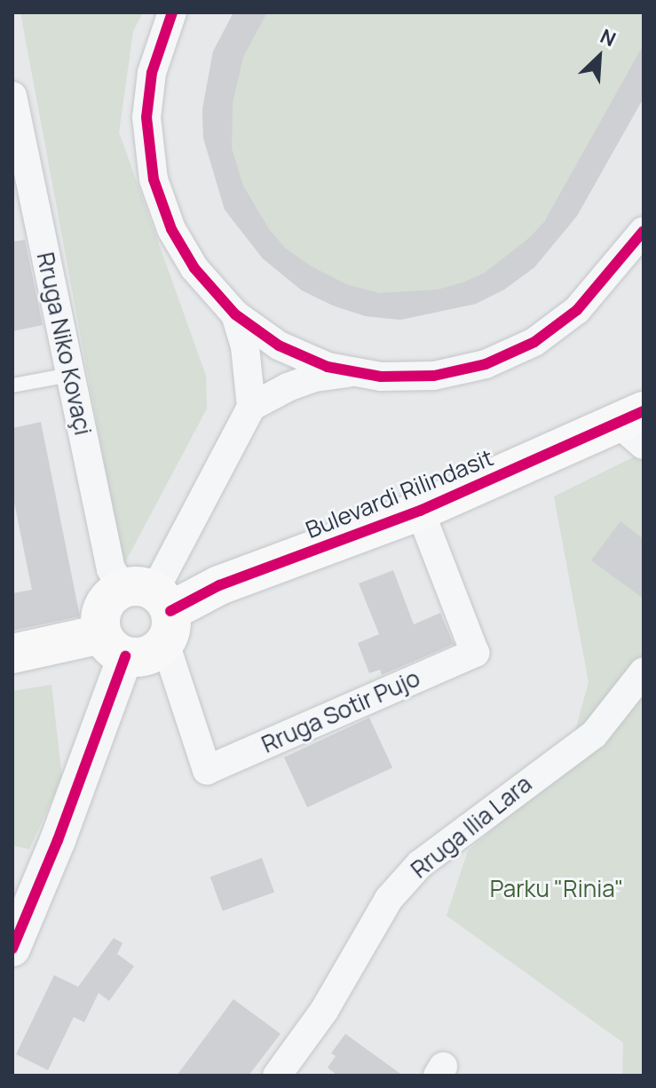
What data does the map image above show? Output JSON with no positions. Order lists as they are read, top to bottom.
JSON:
{
  "streets": {
    "main road": ["Bulevardi Rilindasit"],
    "street": ["Rruga Niko Kovaçi", "Rruga Sotir Pujo", "Rruga Ilia Lara"]
  },
  "crossings": [
    ["Rruga Niko Kovaçi", "Bulevardi Rilindasit"],
    ["Rruga Niko Kovaçi", "Rruga Sotir Pujo"],
    ["Bulevardi Rilindasit", "Rruga Sotir Pujo"]
  ],
  "parks": ["Parku \"Rinia\""],
  "north": "top right"
}
